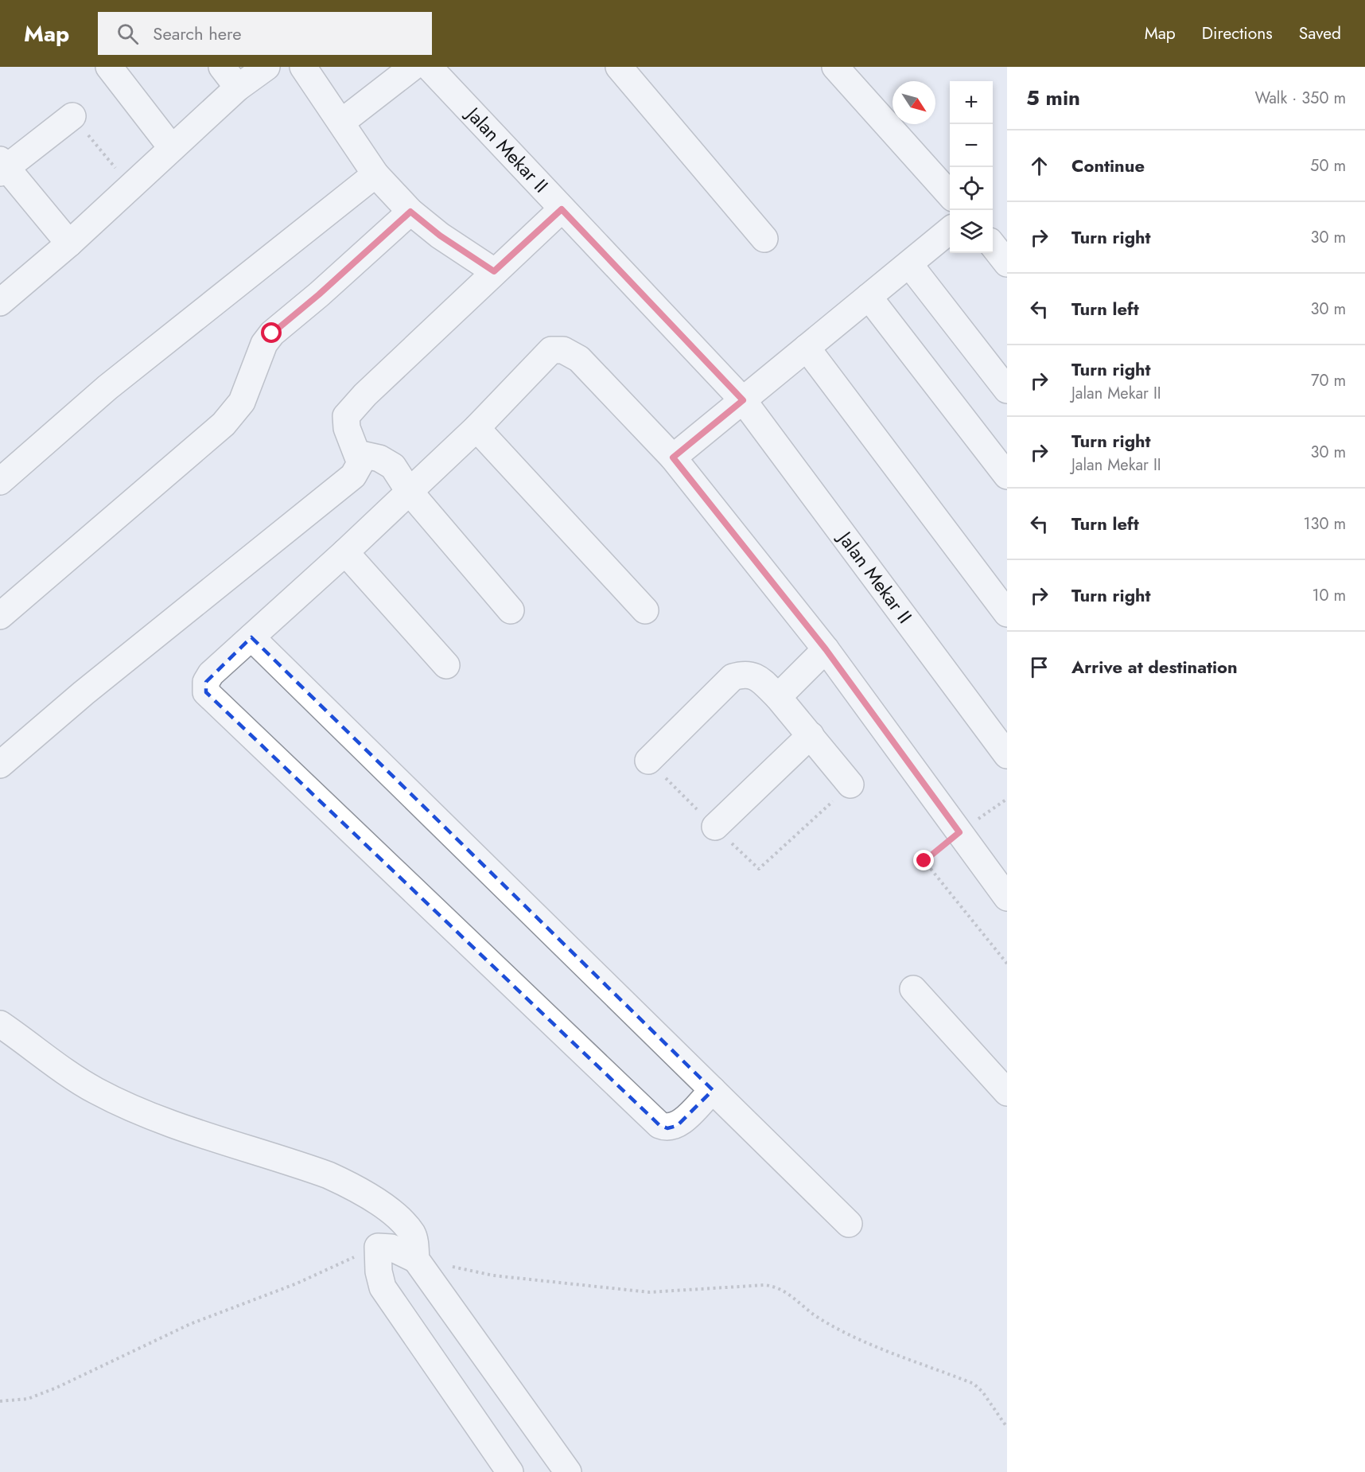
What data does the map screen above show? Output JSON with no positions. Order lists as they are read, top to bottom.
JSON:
{
  "streets": {
    "street": ["Jalan Mekar II"]
  },
  "north": "bottom right",
  "page": {
    "header": "Map",
    "search": "Search here",
    "nav": ["Map", "Directions", "Saved"],
    "heading": ["5 min", "Walk · 350 m"],
    "map_buttons": ["+", "−"],
    "list": [
      ["Continue", "50 m"],
      ["Turn right", "30 m"],
      ["Turn left", "30 m"],
      ["Turn right", "Jalan Mekar II", "70 m"],
      ["Turn right", "Jalan Mekar II", "30 m"],
      ["Turn left", "130 m"],
      ["Turn right", "10 m"],
      "Arrive at destination"
    ]
  }
}
